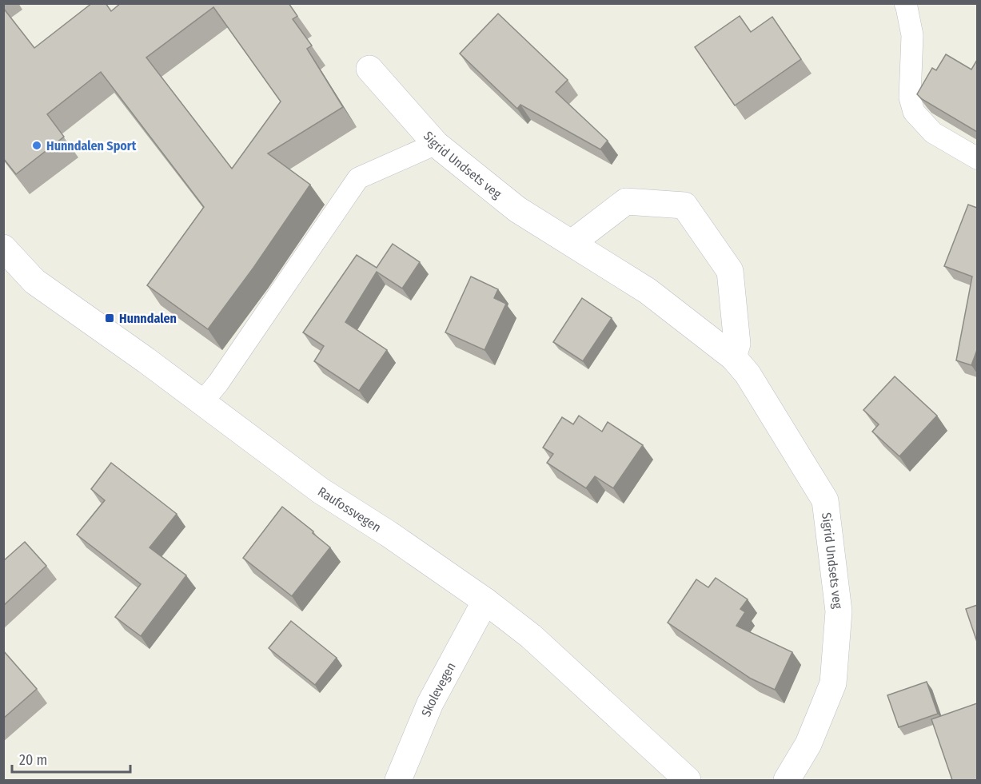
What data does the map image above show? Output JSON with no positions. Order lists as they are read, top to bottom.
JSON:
{
  "streets": {
    "street": ["Sigrid Undsets veg", "Raufossvegen", "Skolevegen"]
  },
  "crossings": [
    ["Raufossvegen", "Skolevegen"]
  ],
  "places": {
    "other": ["Hunndalen Sport"],
    "transit": ["Hunndalen"]
  },
  "scale_bar": "20 m"
}
